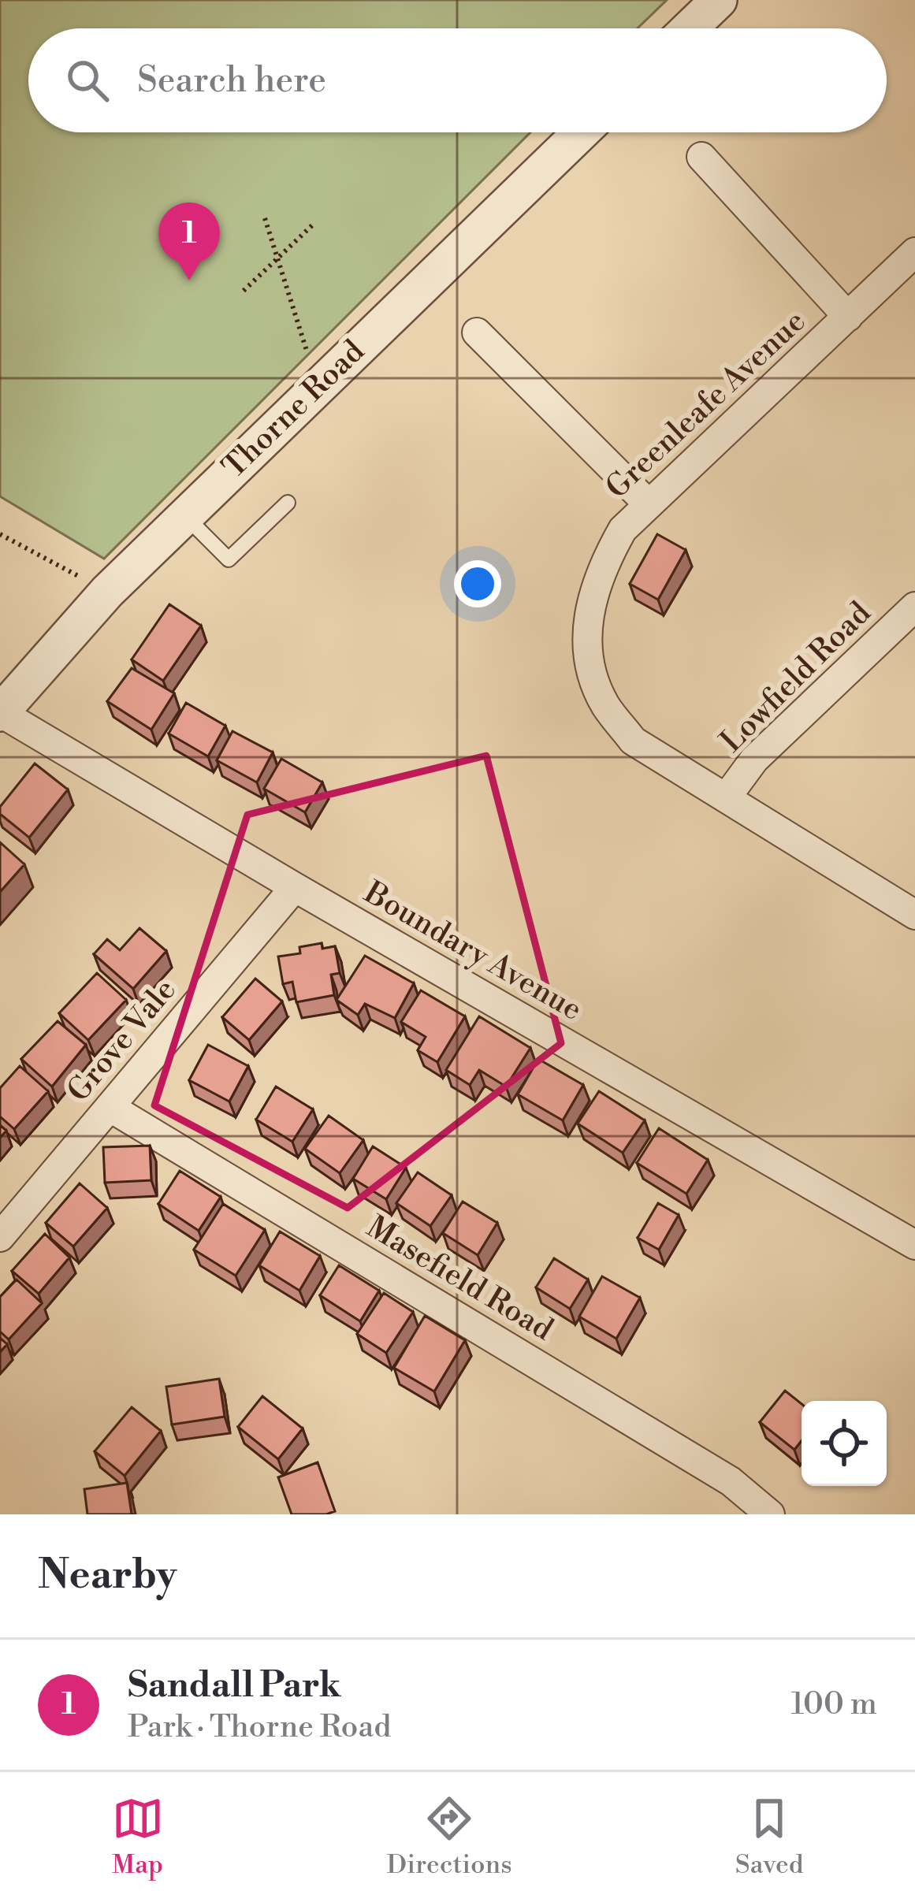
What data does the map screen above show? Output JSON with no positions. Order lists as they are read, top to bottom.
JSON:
{
  "streets": {
    "street": [
      "Greenleafe Avenue",
      "Thorne Road",
      "Lowfield Road",
      "Boundary Avenue",
      "Grove Vale",
      "Masefield Road"
    ]
  },
  "crossings": [
    ["Greenleafe Avenue", "Lowfield Road"],
    ["Thorne Road", "Boundary Avenue"],
    ["Boundary Avenue", "Grove Vale"],
    ["Grove Vale", "Masefield Road"]
  ],
  "page": {
    "search": "Search here",
    "pins": "1",
    "heading": "Nearby",
    "list": [
      {
        "mark": "1",
        "name": "Sandall Park",
        "note": "Park · Thorne Road",
        "value": "100 m"
      }
    ],
    "nav": ["Map", "Directions", "Saved"]
  }
}
